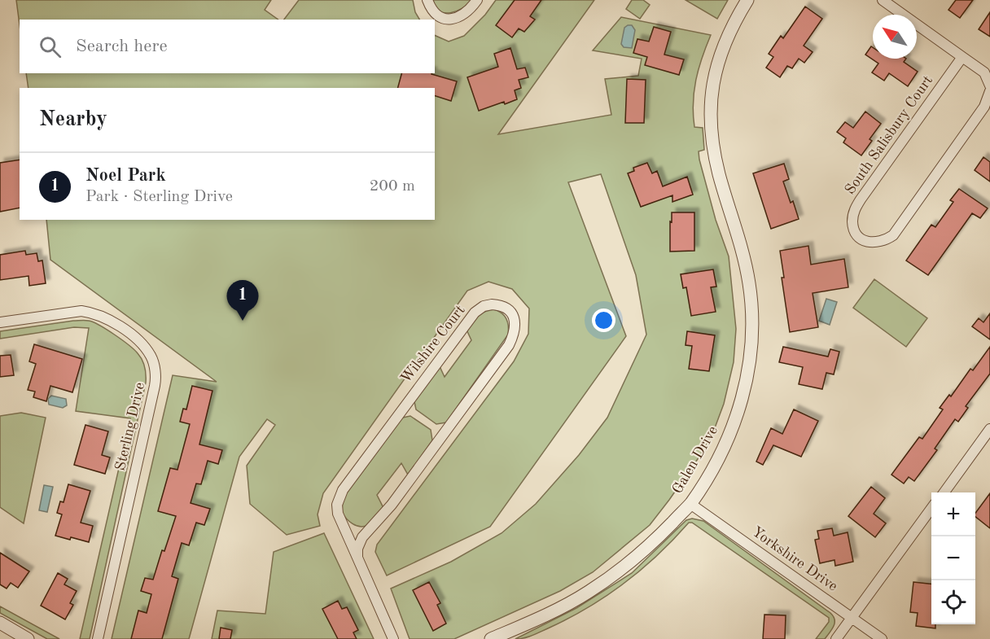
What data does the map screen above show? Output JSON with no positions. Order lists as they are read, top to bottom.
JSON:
{
  "streets": {
    "street": [
      "South Salisbury Court",
      "Wilshire Court",
      "Sterling Drive",
      "Galen Drive",
      "Yorkshire Drive"
    ]
  },
  "crossings": [
    ["Galen Drive", "Yorkshire Drive"]
  ],
  "north": "top left",
  "page": {
    "search": "Search here",
    "heading": "Nearby",
    "list": [
      {
        "mark": "1",
        "name": "Noel Park",
        "note": "Park · Sterling Drive",
        "value": "200 m"
      }
    ],
    "pins": "1",
    "map_buttons": ["+", "−"]
  }
}
